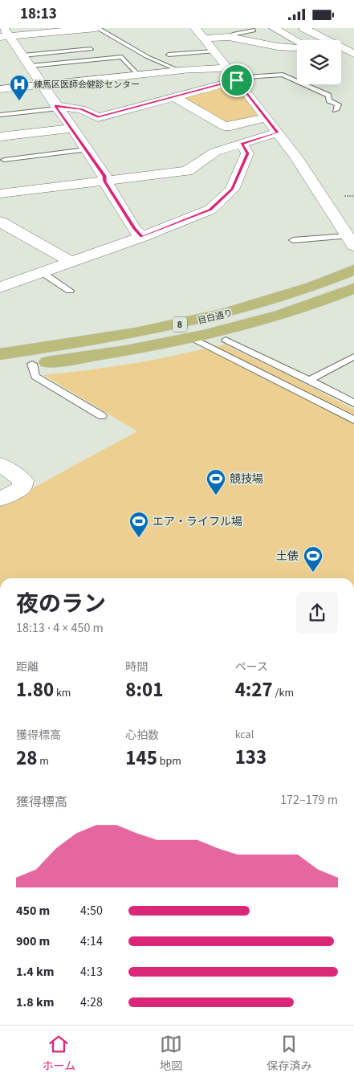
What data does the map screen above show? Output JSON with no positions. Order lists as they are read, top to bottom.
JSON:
{
  "streets": {
    "main road": ["目白通り", "8"]
  },
  "places": {
    "hospital": ["練馬区医師会健診センター"],
    "sports": ["競技場", "エア・ライフル場", "土俵"]
  },
  "page": {
    "status": "18:13",
    "heading": ["夜のラン", "18:13 · 4 × 450 m"],
    "stats": [
      ["距離", "1.80 km"],
      ["時間", "8:01"],
      ["ペース", "4:27 /km"],
      ["獲得標高", "28 m"],
      ["心拍数", "145 bpm"],
      ["kcal", "133"]
    ],
    "chart": ["獲得標高", "172–179 m"],
    "list": [
      {
        "name": "450 m",
        "note": "4:50"
      },
      {
        "name": "900 m",
        "note": "4:14"
      },
      {
        "name": "1.4 km",
        "note": "4:13"
      },
      {
        "name": "1.8 km",
        "note": "4:28"
      }
    ],
    "tabs": ["ホーム", "地図", "保存済み"]
  }
}
